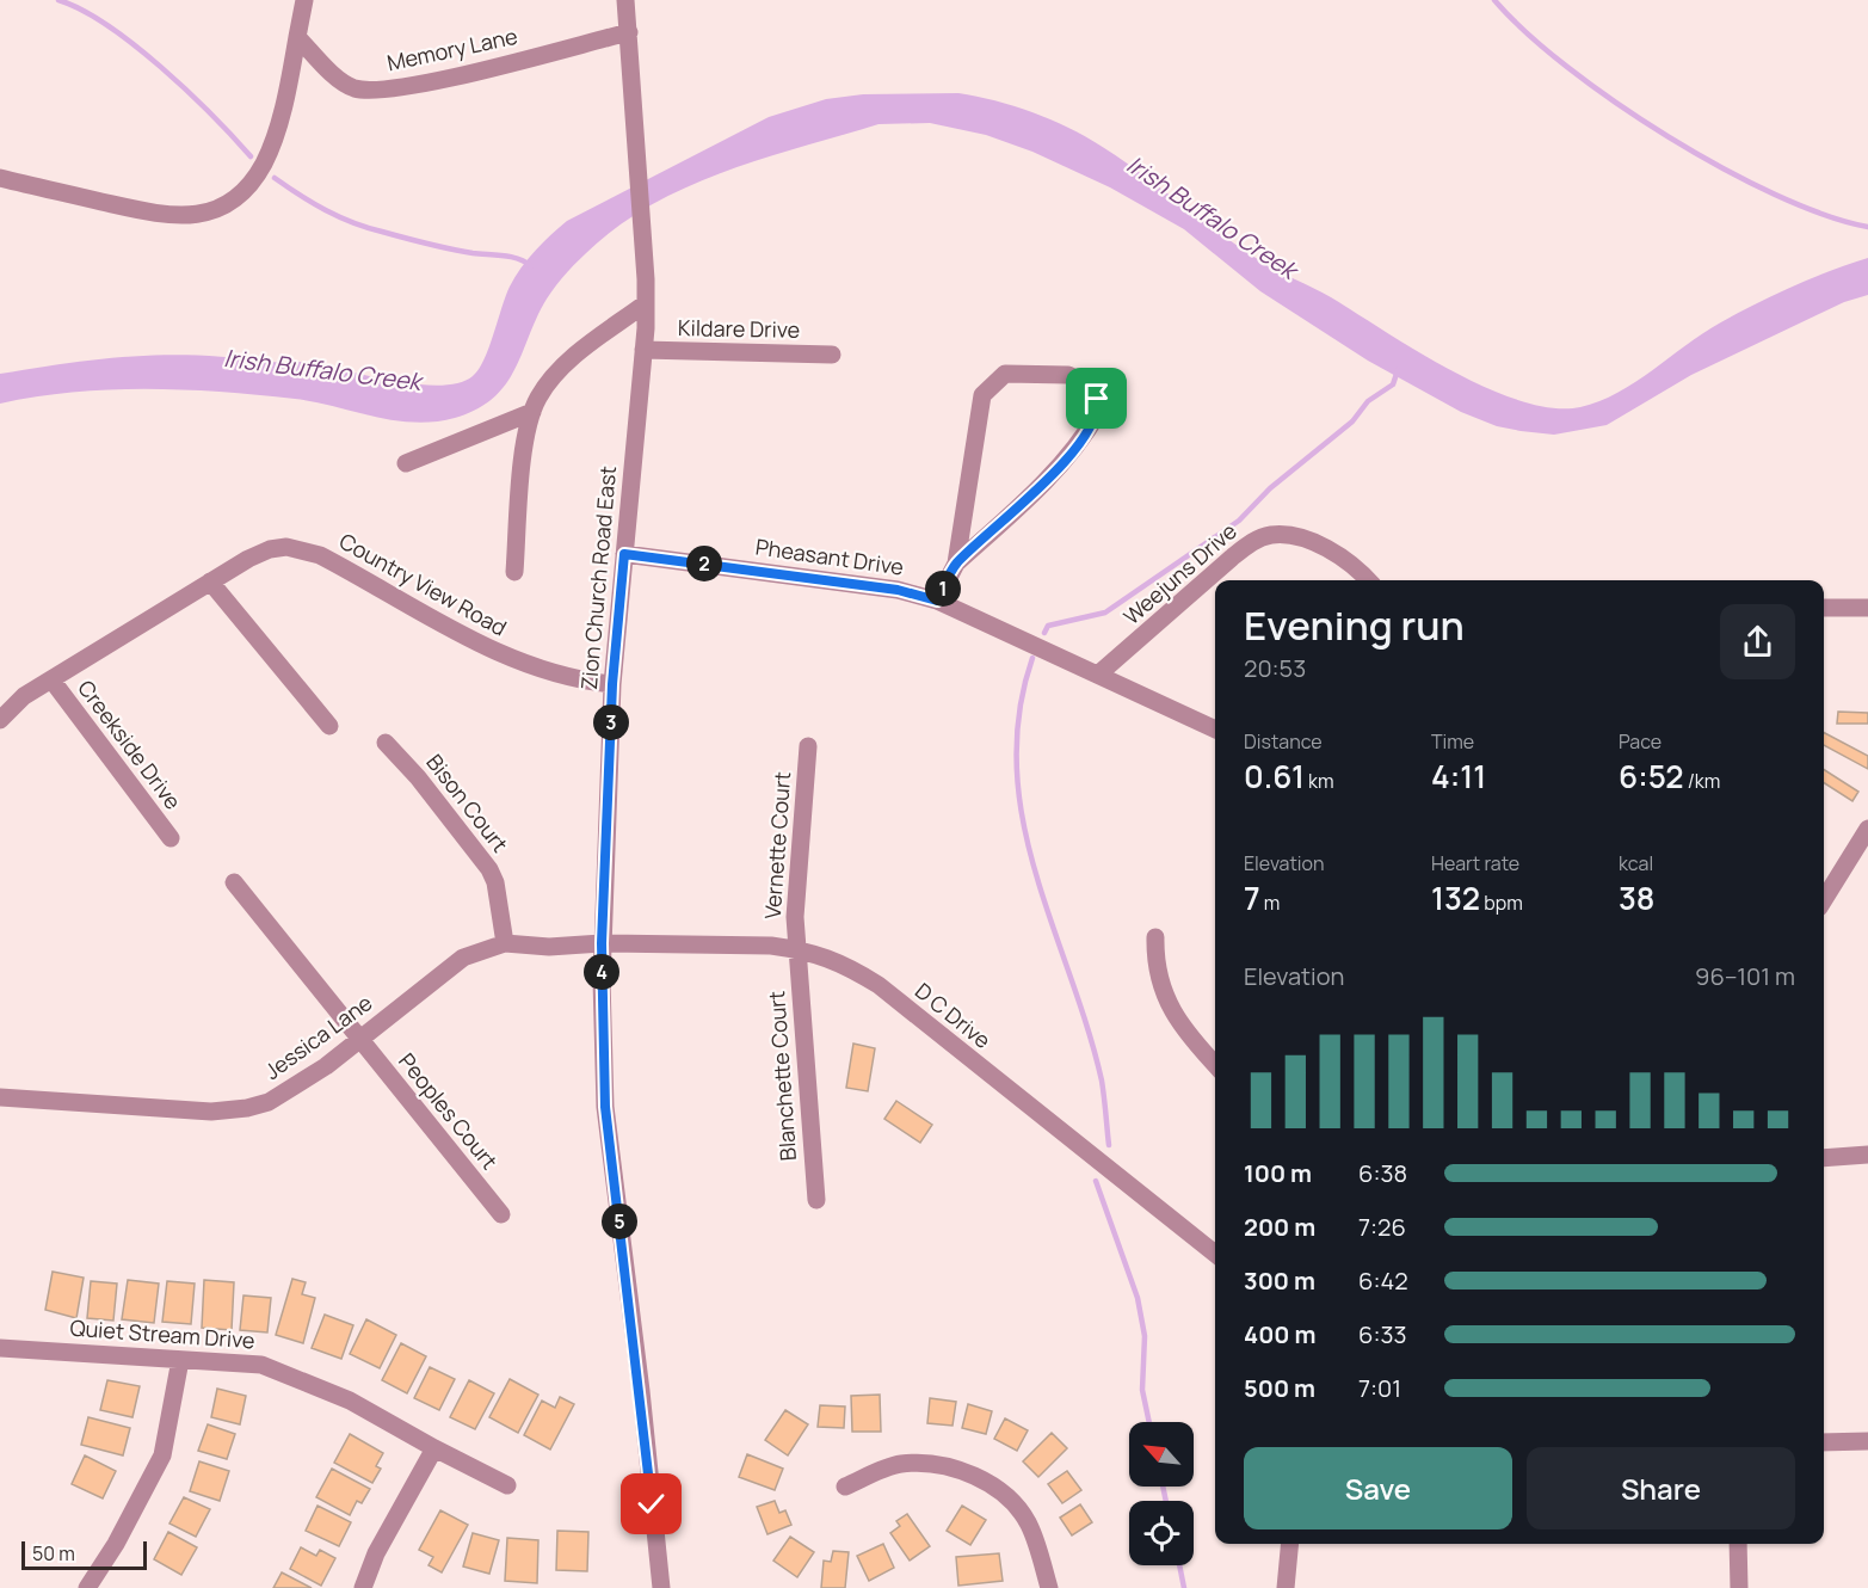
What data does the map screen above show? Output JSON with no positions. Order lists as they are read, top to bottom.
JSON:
{
  "streets": {
    "street": [
      "Memory Lane",
      "Kildare Drive",
      "Pheasant Drive",
      "Weejuns Drive",
      "Zion Church Road East",
      "Country View Road",
      "Creekside Drive",
      "Bison Court",
      "Vernette Court",
      "D C Drive",
      "Jessica Lane",
      "Blanchette Court",
      "Peoples Court",
      "Quiet Stream Drive"
    ]
  },
  "crossings": [
    ["Memory Lane", "Zion Church Road East"],
    ["Kildare Drive", "Zion Church Road East"],
    ["Pheasant Drive", "Weejuns Drive"],
    ["Pheasant Drive", "Zion Church Road East"],
    ["Zion Church Road East", "Country View Road"],
    ["Zion Church Road East", "D C Drive"],
    ["Zion Church Road East", "Jessica Lane"],
    ["Country View Road", "Creekside Drive"],
    ["Bison Court", "Jessica Lane"],
    ["Vernette Court", "D C Drive"],
    ["Vernette Court", "Blanchette Court"],
    ["D C Drive", "Jessica Lane"],
    ["D C Drive", "Blanchette Court"],
    ["Jessica Lane", "Peoples Court"]
  ],
  "water": ["Irish Buffalo Creek"],
  "scale_bar": "50 m",
  "north": "top left",
  "page": {
    "pins": [
      "2",
      "1",
      "3",
      "4",
      "5"
    ],
    "heading": ["Evening run", "20:53"],
    "stats": [
      ["Distance", "0.61 km"],
      ["Time", "4:11"],
      ["Pace", "6:52 /km"],
      ["Elevation", "7 m"],
      ["Heart rate", "132 bpm"],
      ["kcal", "38"]
    ],
    "chart": ["Elevation", "96–101 m"],
    "list": [
      {
        "name": "100 m",
        "note": "6:38"
      },
      {
        "name": "200 m",
        "note": "7:26"
      },
      {
        "name": "300 m",
        "note": "6:42"
      },
      {
        "name": "400 m",
        "note": "6:33"
      },
      {
        "name": "500 m",
        "note": "7:01"
      }
    ],
    "buttons": ["Save", "Share"],
    "scale": "50 m"
  }
}
